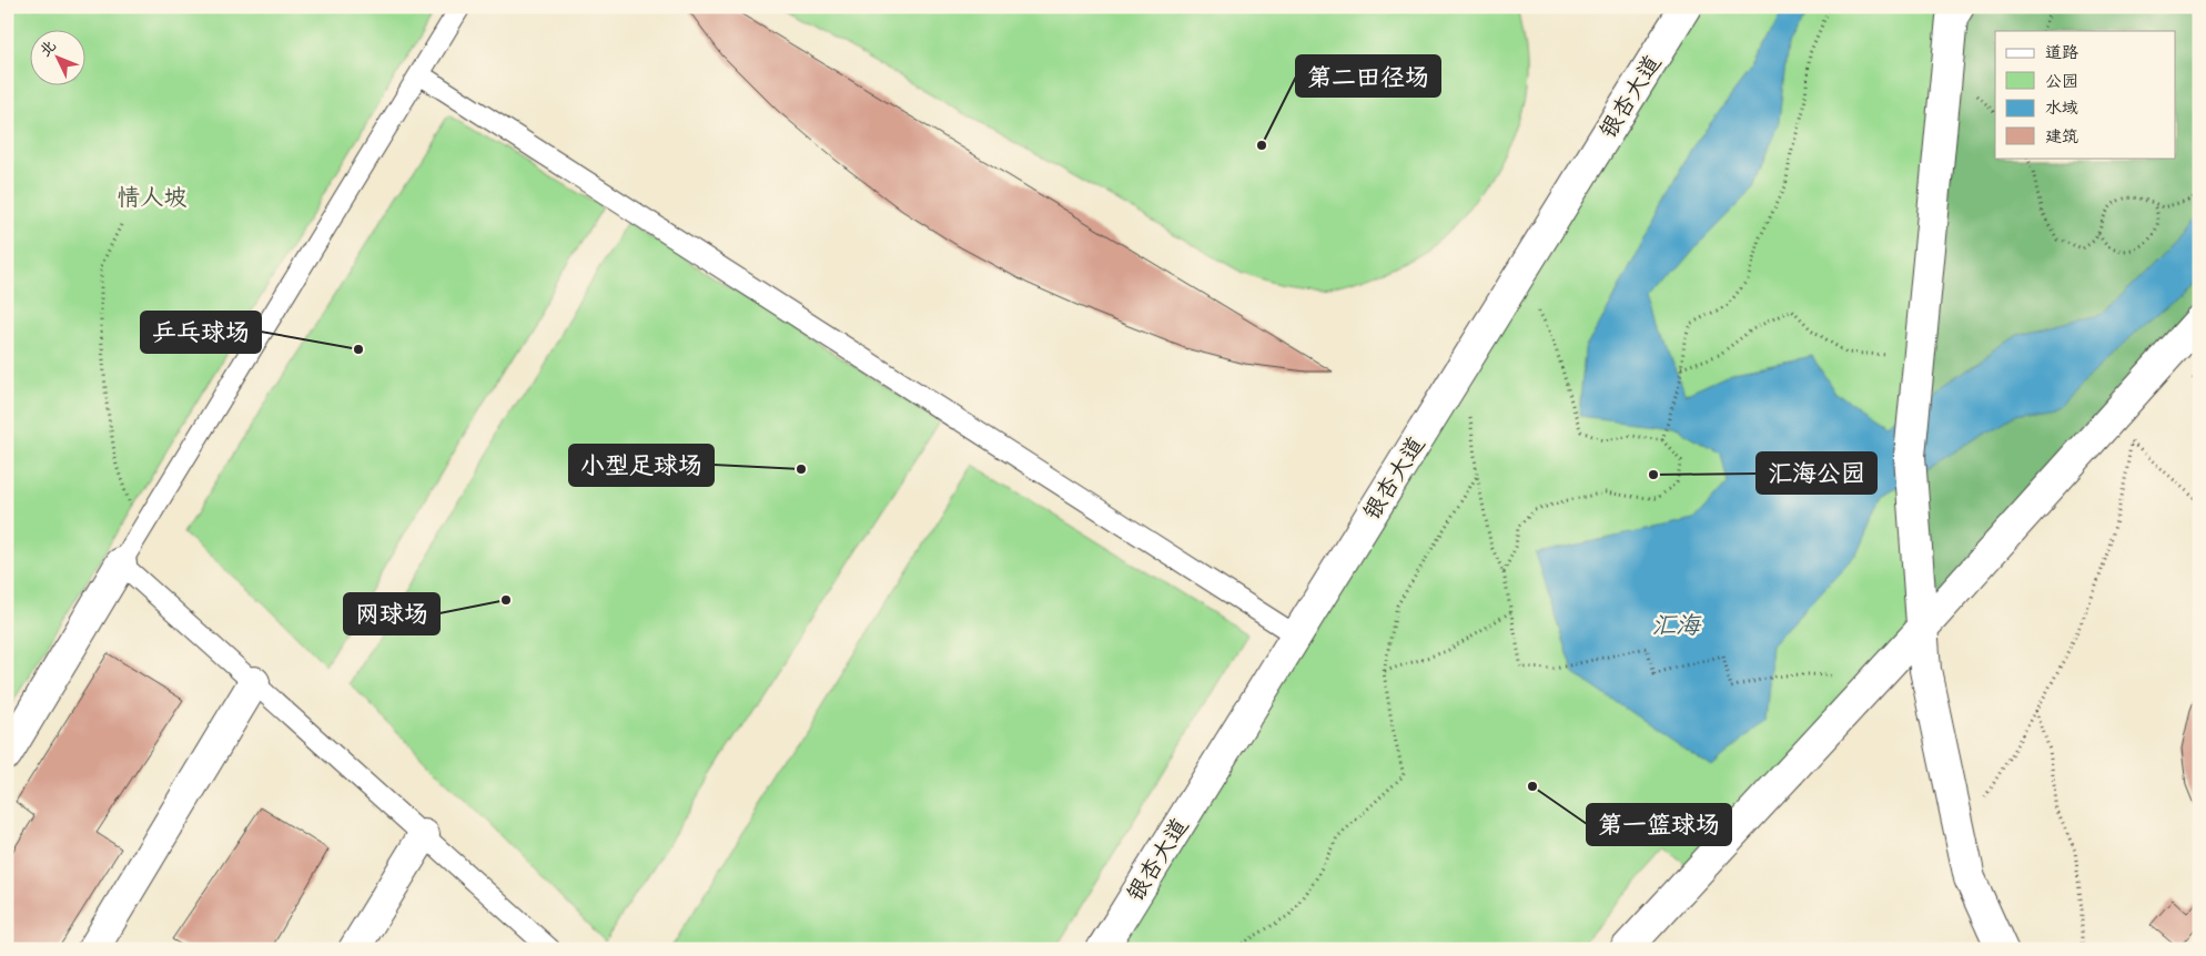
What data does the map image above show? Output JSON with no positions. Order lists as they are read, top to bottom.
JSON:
{
  "streets": {
    "street": ["银杏大道"]
  },
  "water": ["汇海"],
  "parks": ["情人坡"],
  "places": [
    "第二田径场",
    "乒乓球场",
    "小型足球场",
    "汇海公园",
    "网球场",
    "第一篮球场"
  ],
  "legend": [
    "道路",
    "公园",
    "水域",
    "建筑"
  ],
  "north": "top left"
}
